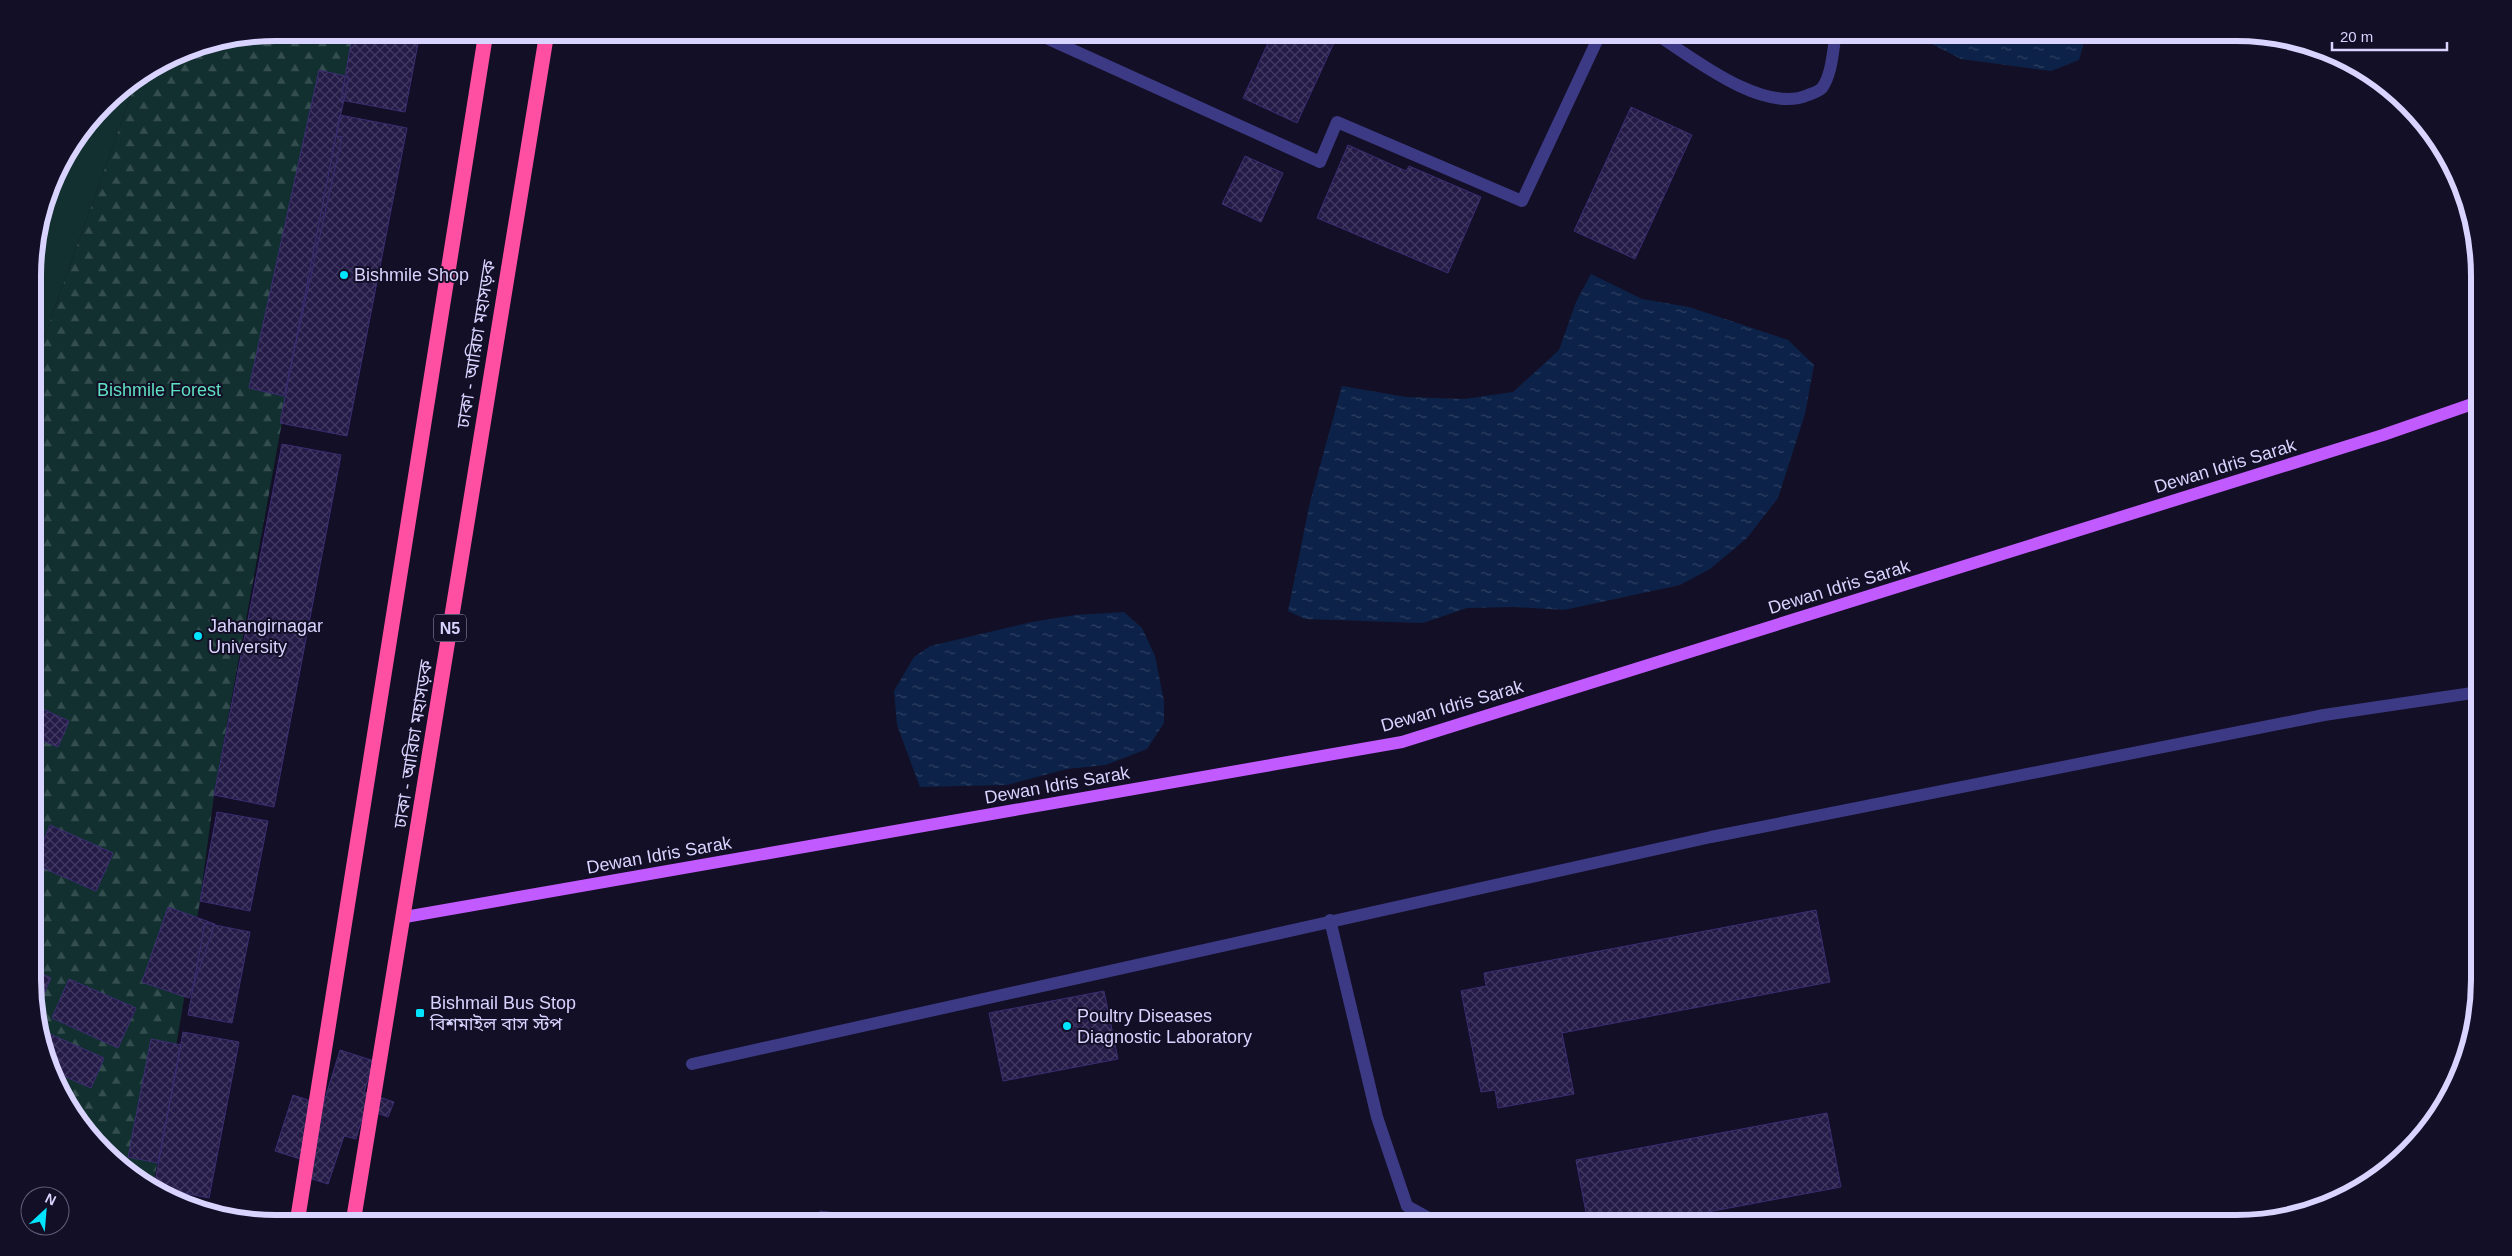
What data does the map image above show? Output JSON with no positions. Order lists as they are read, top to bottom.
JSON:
{
  "streets": {
    "highway": ["ঢাকা - আরিচা মহাসড়ক", "N5"],
    "main road": ["Dewan Idris Sarak"]
  },
  "crossings": [
    ["ঢাকা - আরিচা মহাসড়ক", "Dewan Idris Sarak"]
  ],
  "parks": ["Bishmile Forest"],
  "places": {
    "other": ["Bishmile Shop", "Jahangirnagar University", "Poultry Diseases Diagnostic Laboratory"],
    "transit": ["Bishmail Bus Stop বিশমাইল বাস স্টপ"]
  },
  "scale_bar": "20 m",
  "north": "top right"
}
